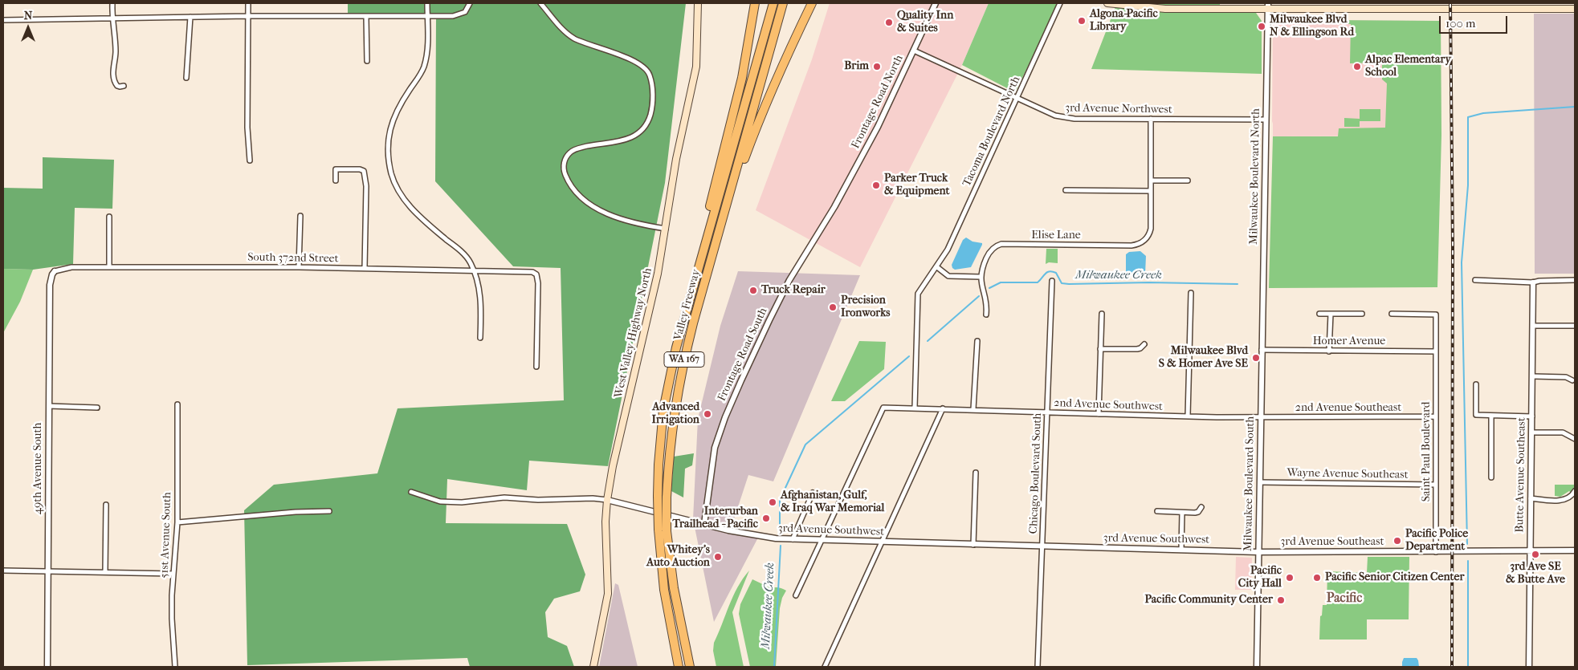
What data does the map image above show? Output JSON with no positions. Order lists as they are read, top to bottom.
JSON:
{
  "streets": {
    "highway": ["Valley Freeway", "WA 167"],
    "main road": ["West Valley Highway North"],
    "street": [
      "Frontage Road North",
      "3rd Avenue Northwest",
      "Tacoma Boulevard North",
      "Milwaukee Boulevard North",
      "Elise Lane",
      "South 372nd Street",
      "Homer Avenue",
      "Frontage Road South",
      "2nd Avenue Southwest",
      "2nd Avenue Southeast",
      "Saint Paul Boulevard",
      "49th Avenue South",
      "Chicago Boulevard South",
      "Wayne Avenue Southeast",
      "Butte Avenue Southeast",
      "Milwaukee Boulevard South",
      "3rd Avenue Southwest",
      "51st Avenue South",
      "3rd Avenue Southeast"
    ]
  },
  "crossings": [
    ["Frontage Road North", "3rd Avenue Northwest"],
    ["Frontage Road North", "Frontage Road South"],
    ["3rd Avenue Northwest", "Tacoma Boulevard North"],
    ["3rd Avenue Northwest", "Milwaukee Boulevard North"],
    ["Tacoma Boulevard North", "2nd Avenue Southwest"],
    ["Milwaukee Boulevard North", "Homer Avenue"],
    ["Milwaukee Boulevard North", "Milwaukee Boulevard South"],
    ["South 372nd Street", "49th Avenue South"],
    ["West Valley Highway North", "3rd Avenue Southwest"],
    ["Homer Avenue", "Saint Paul Boulevard"],
    ["Homer Avenue", "Milwaukee Boulevard South"],
    ["Frontage Road South", "3rd Avenue Southwest"],
    ["2nd Avenue Southwest", "2nd Avenue Southeast"],
    ["2nd Avenue Southwest", "Chicago Boulevard South"],
    ["2nd Avenue Southwest", "Milwaukee Boulevard South"],
    ["2nd Avenue Southwest", "3rd Avenue Southwest"],
    ["2nd Avenue Southeast", "Saint Paul Boulevard"],
    ["2nd Avenue Southeast", "Milwaukee Boulevard South"],
    ["Saint Paul Boulevard", "Wayne Avenue Southeast"],
    ["Saint Paul Boulevard", "3rd Avenue Southeast"],
    ["Chicago Boulevard South", "3rd Avenue Southwest"],
    ["Wayne Avenue Southeast", "Milwaukee Boulevard South"],
    ["Butte Avenue Southeast", "3rd Avenue Southeast"],
    ["Milwaukee Boulevard South", "3rd Avenue Southwest"],
    ["Milwaukee Boulevard South", "3rd Avenue Southeast"],
    ["3rd Avenue Southwest", "3rd Avenue Southeast"]
  ],
  "districts": ["Pacific"],
  "water": ["Milwaukee Creek"],
  "places": [
    "Algona-Pacific Library",
    "Quality Inn & Suites",
    "Milwaukee Blvd N & Ellingson Rd",
    "Brim",
    "Alpac Elementary School",
    "Parker Truck & Equipment",
    "Truck Repair",
    "Precision Ironworks",
    "Milwaukee Blvd S & Homer Ave SE",
    "Advanced Irrigation",
    "Afghanistan, Gulf, & Iraq War Memorial",
    "Interurban Trailhead - Pacific",
    "Pacific Police Department",
    "3rd Ave SE & Butte Ave",
    "Whitey's Auto Auction",
    "Pacific City Hall",
    "Pacific Senior Citizen Center",
    "Pacific Community Center"
  ],
  "scale_bar": "100 m",
  "north": "top"
}
